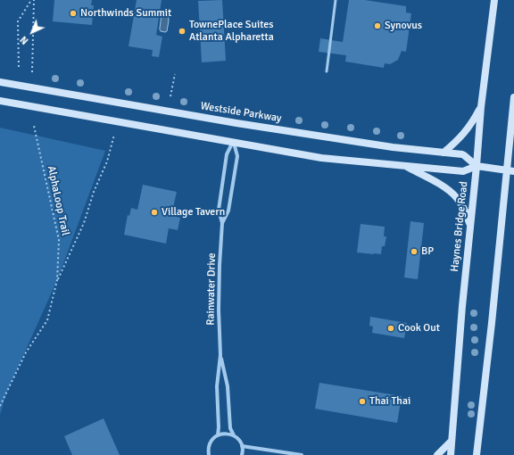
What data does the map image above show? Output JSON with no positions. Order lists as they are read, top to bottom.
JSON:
{
  "streets": {
    "main road": ["Westside Parkway", "Haynes Bridge Road"],
    "street": ["Rainwater Drive"],
    "path": ["AlphaLoop Trail"]
  },
  "crossings": [
    ["Westside Parkway", "Haynes Bridge Road"],
    ["Westside Parkway", "Rainwater Drive"]
  ],
  "places": [
    "Northwinds Summit",
    "Synovus",
    "TownePlace Suites Atlanta Alpharetta",
    "Village Tavern",
    "BP",
    "Cook Out",
    "Thai Thai"
  ],
  "north": "bottom left"
}
